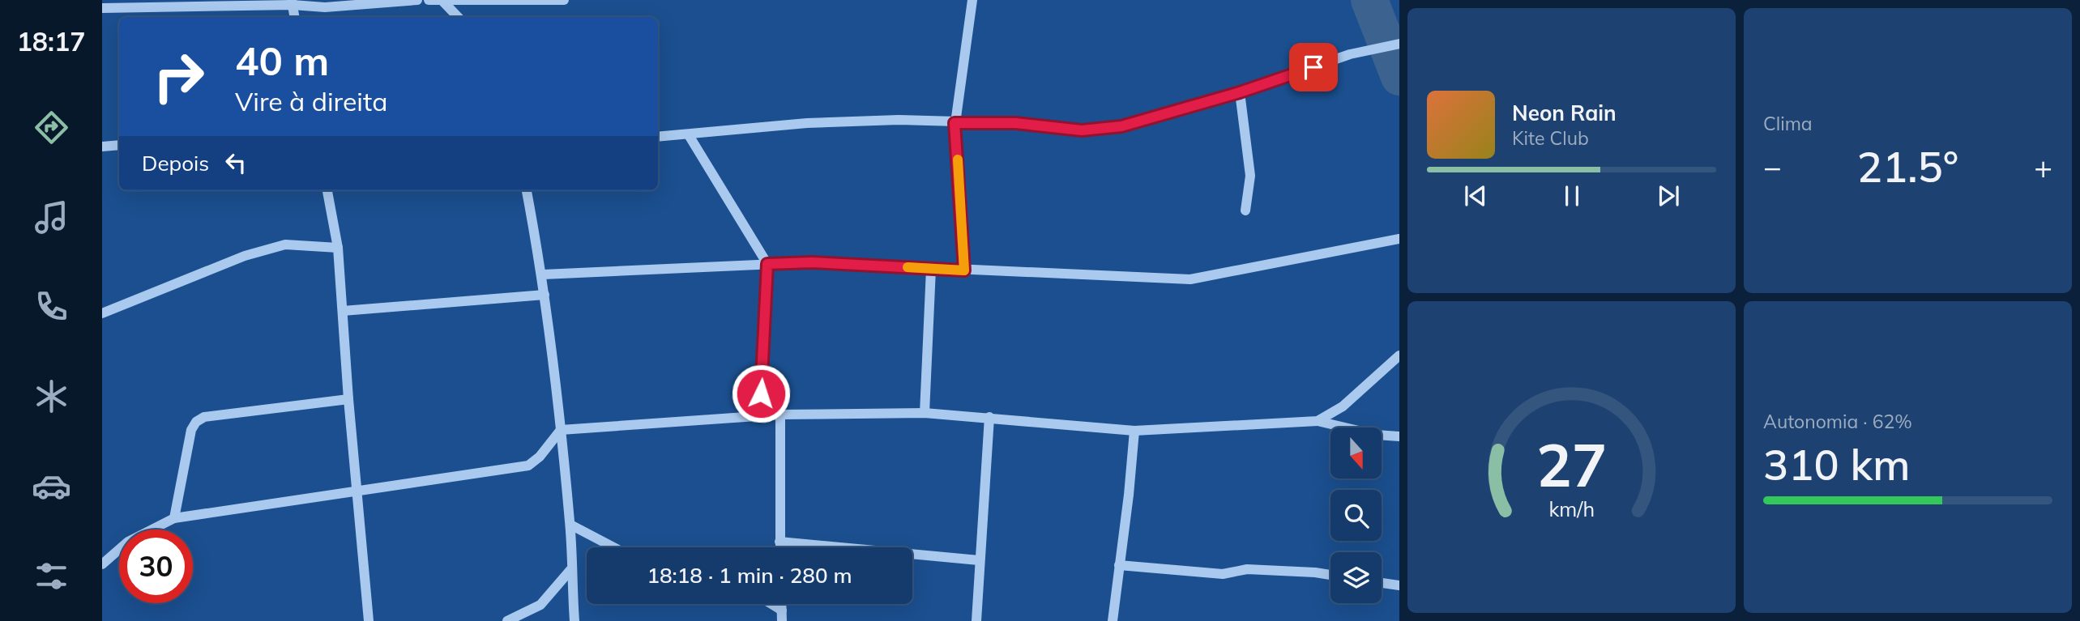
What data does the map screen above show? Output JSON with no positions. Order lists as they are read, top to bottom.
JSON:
{
  "north": "bottom",
  "page": {
    "tabs": "18:17",
    "tile": [
      "Clima",
      ["Autonomia · 62%", "310 km"]
    ],
    "turn": ["40 m", "Vire à direita"],
    "song": ["Neon Rain", "Kite Club"],
    "then": "Depois",
    "heat": ["−", "21.5°", "+"],
    "limit": "30",
    "trip": "18:18 · 1 min · 280 m",
    "gauge": ["27", "km/h"]
  }
}
